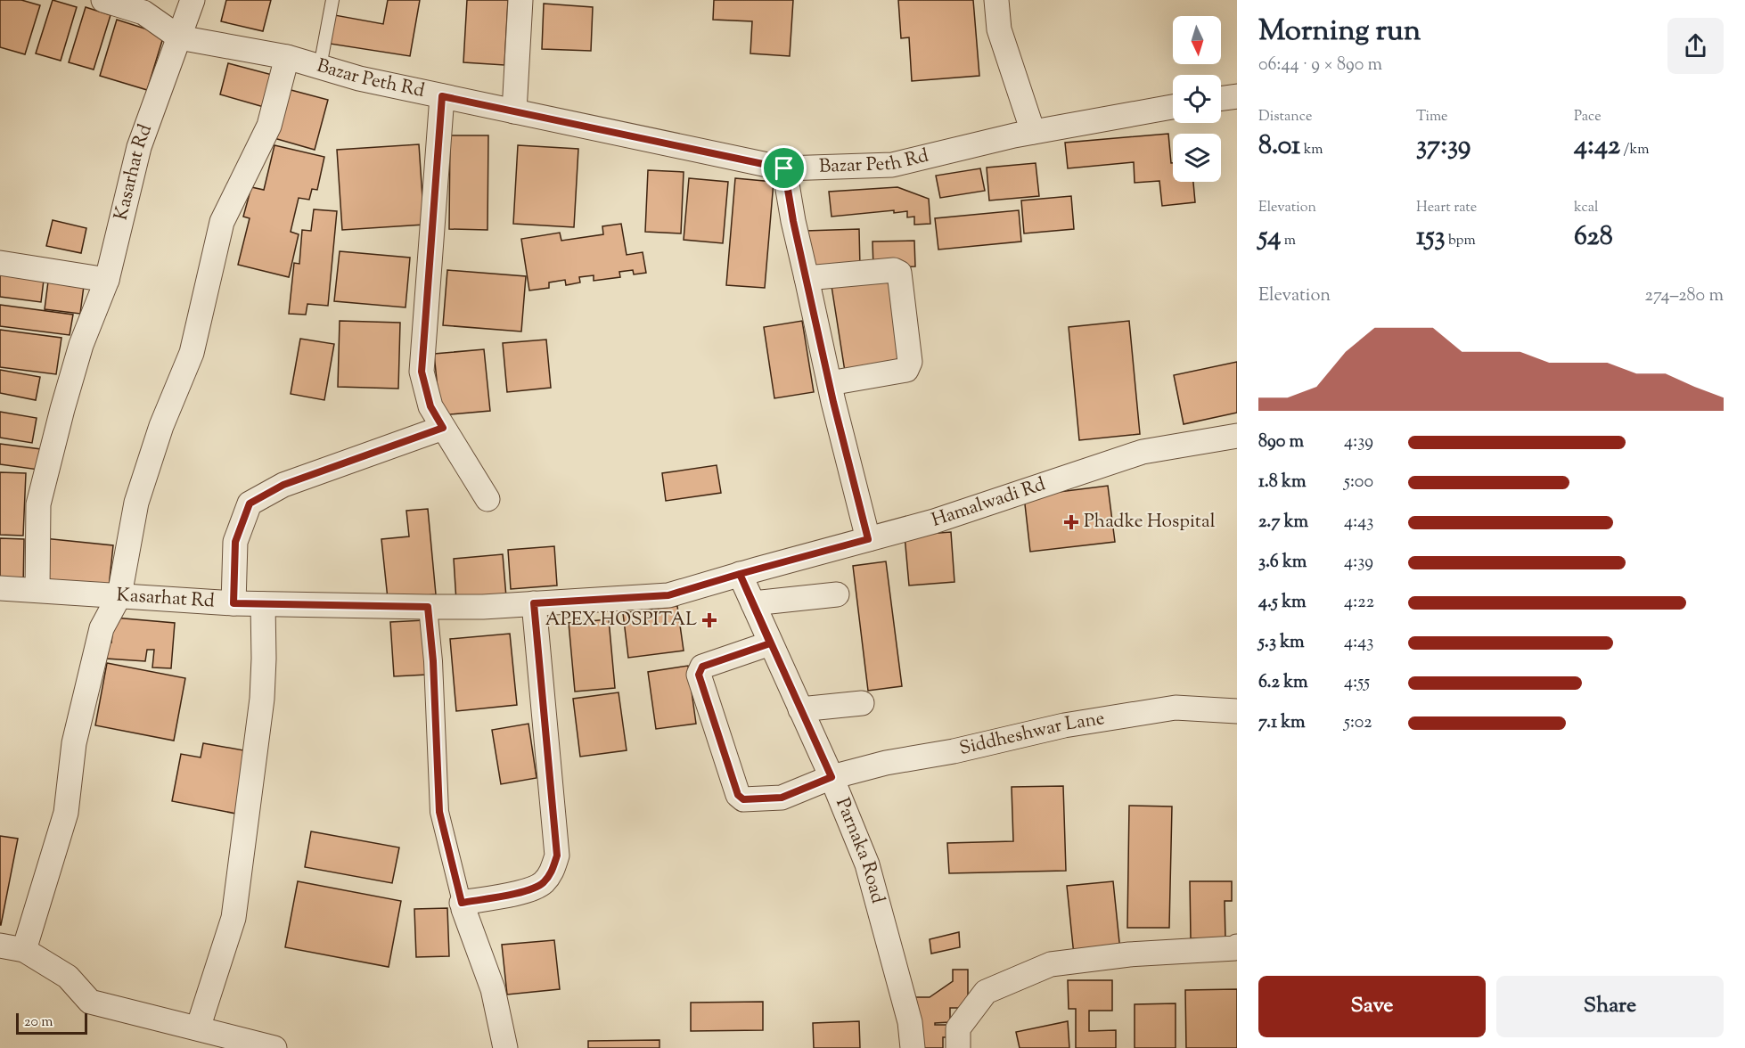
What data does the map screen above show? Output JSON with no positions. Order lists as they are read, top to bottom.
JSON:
{
  "streets": {
    "street": [
      "Bazar Peth Rd",
      "Kasarhat Rd",
      "Hamalwadi Rd",
      "Siddheshwar Lane",
      "Parnaka Road"
    ]
  },
  "crossings": [
    ["Bazar Peth Rd", "Kasarhat Rd"],
    ["Kasarhat Rd", "Hamalwadi Rd"],
    ["Kasarhat Rd", "Parnaka Road"],
    ["Hamalwadi Rd", "Parnaka Road"],
    ["Siddheshwar Lane", "Parnaka Road"]
  ],
  "places": {
    "health": ["Phadke Hospital", "APEX HOSPITAL"]
  },
  "scale_bar": "20 m",
  "north": "bottom",
  "page": {
    "heading": ["Morning run", "06:44 · 9 × 890 m"],
    "stats": [
      ["Distance", "8.01 km"],
      ["Time", "37:39"],
      ["Pace", "4:42 /km"],
      ["Elevation", "54 m"],
      ["Heart rate", "153 bpm"],
      ["kcal", "628"]
    ],
    "chart": ["Elevation", "274–280 m"],
    "list": [
      {
        "name": "890 m",
        "note": "4:39"
      },
      {
        "name": "1.8 km",
        "note": "5:00"
      },
      {
        "name": "2.7 km",
        "note": "4:43"
      },
      {
        "name": "3.6 km",
        "note": "4:39"
      },
      {
        "name": "4.5 km",
        "note": "4:22"
      },
      {
        "name": "5.3 km",
        "note": "4:43"
      },
      {
        "name": "6.2 km",
        "note": "4:55"
      },
      {
        "name": "7.1 km",
        "note": "5:02"
      }
    ],
    "buttons": ["Save", "Share"],
    "scale": "20 m"
  }
}
